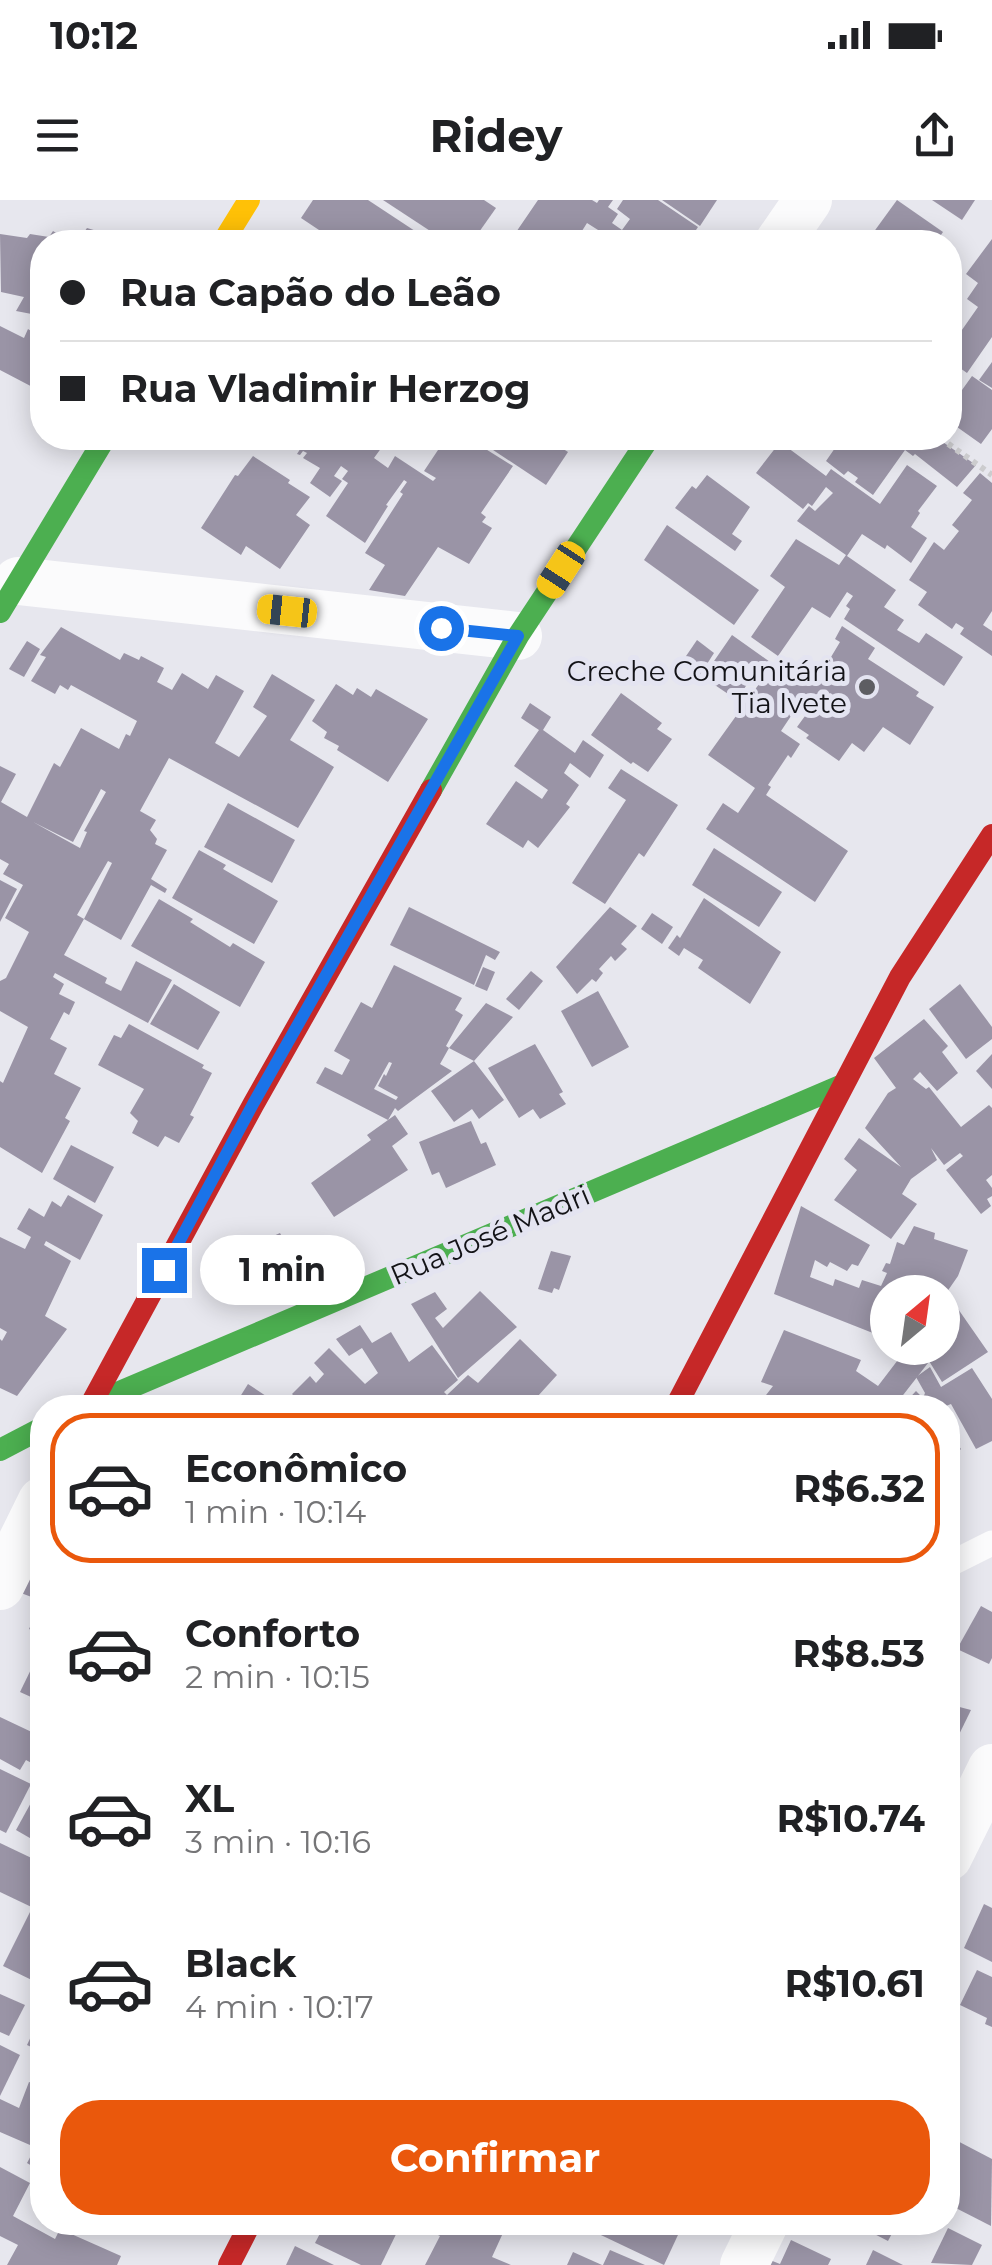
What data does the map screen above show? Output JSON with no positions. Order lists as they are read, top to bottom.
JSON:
{
  "streets": {
    "street": ["Rua José Madri"]
  },
  "places": ["Creche Comunitária Tia Ivete"],
  "north": "top right",
  "page": {
    "status": "10:12",
    "header": "Ridey",
    "banner": ["Rua Capão do Leão", "Rua Vladimir Herzog"],
    "bubble": "1 min",
    "list": [
      {
        "name": "Econômico",
        "note": "1 min · 10:14",
        "value": "R$6.32"
      },
      {
        "name": "Conforto",
        "note": "2 min · 10:15",
        "value": "R$8.53"
      },
      {
        "name": "XL",
        "note": "3 min · 10:16",
        "value": "R$10.74"
      },
      {
        "name": "Black",
        "note": "4 min · 10:17",
        "value": "R$10.61"
      }
    ],
    "buttons": "Confirmar"
  }
}
